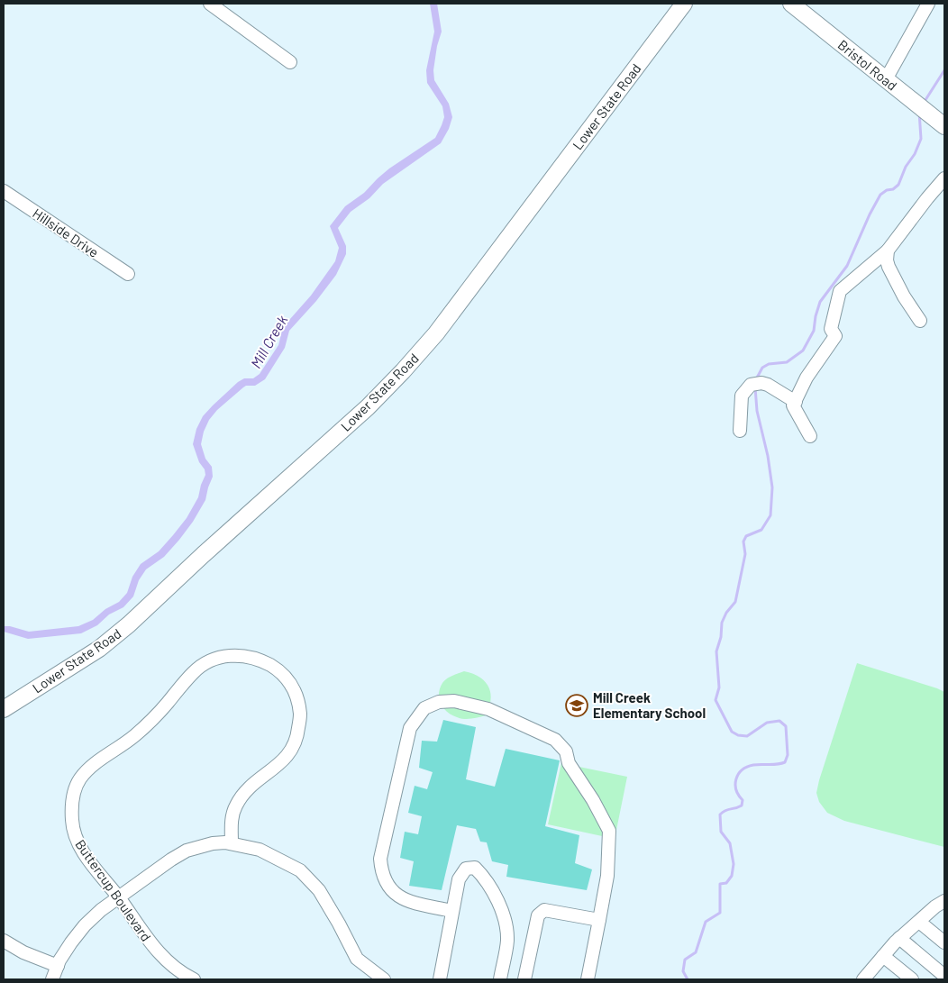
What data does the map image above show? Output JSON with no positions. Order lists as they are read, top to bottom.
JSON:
{
  "streets": {
    "main road": ["Bristol Road", "Lower State Road"],
    "street": ["Hillside Drive", "Buttercup Boulevard"]
  },
  "water": ["Mill Creek"],
  "places": {
    "school or university": ["Mill Creek Elementary School"]
  }
}
